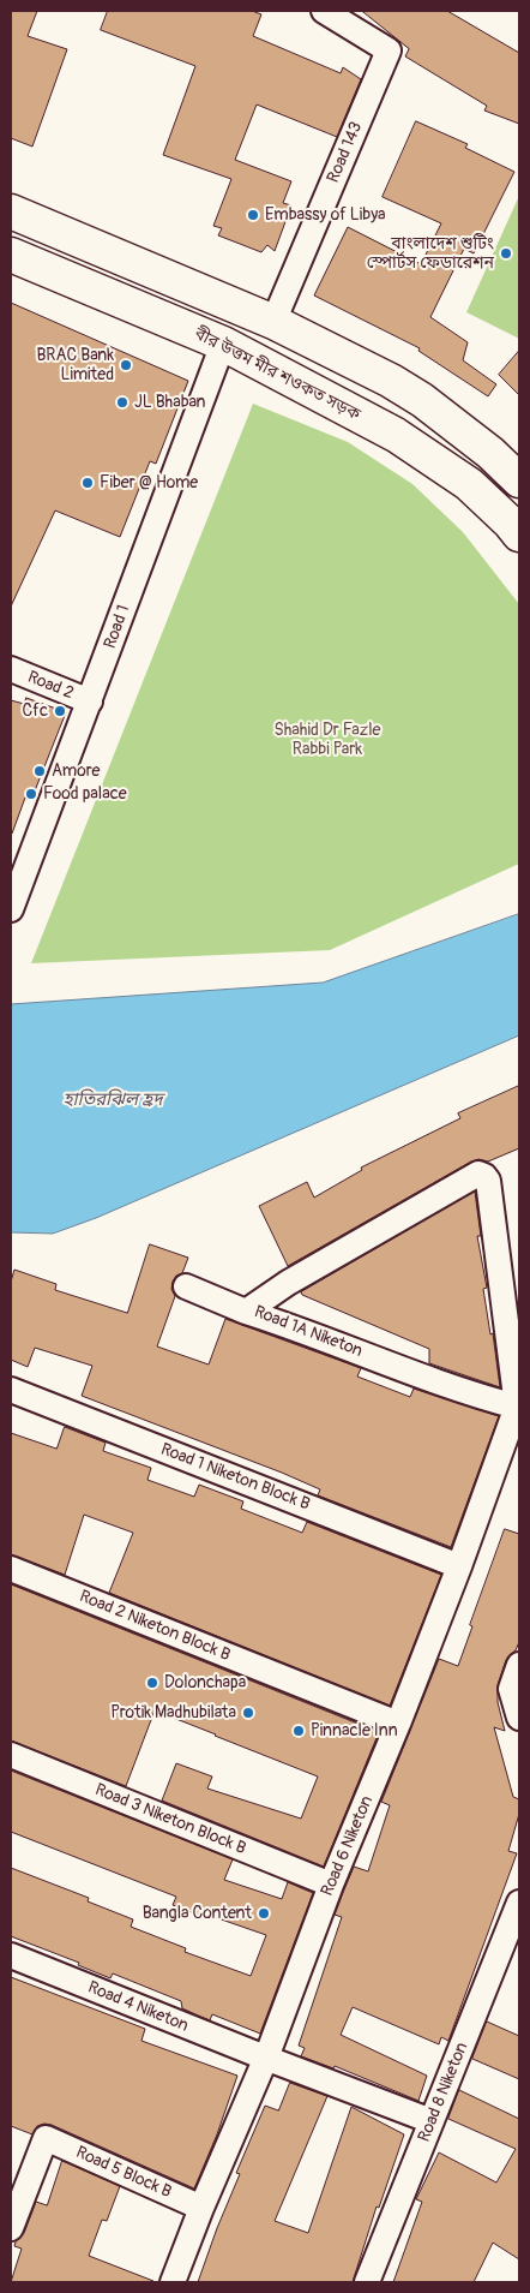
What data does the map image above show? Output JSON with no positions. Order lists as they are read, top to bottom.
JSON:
{
  "streets": {
    "main road": ["বীর উত্তম মীর শওকত সড়ক"],
    "street": [
      "Road 143",
      "Road 1",
      "Road 2",
      "Road 1A Niketon",
      "Road 1 Niketon Block B",
      "Road 2 Niketon Block B",
      "Road 3 Niketon Block B",
      "Road 6 Niketon",
      "Road 4 Niketon",
      "Road 8 Niketon",
      "Road 5 Block B"
    ]
  },
  "crossings": [
    ["বীর উত্তম মীর শওকত সড়ক", "Road 1"],
    ["Road 1", "Road 2"],
    ["Road 1A Niketon", "Road 6 Niketon"],
    ["Road 1 Niketon Block B", "Road 6 Niketon"],
    ["Road 2 Niketon Block B", "Road 6 Niketon"],
    ["Road 3 Niketon Block B", "Road 6 Niketon"],
    ["Road 6 Niketon", "Road 4 Niketon"],
    ["Road 6 Niketon", "Road 5 Block B"],
    ["Road 4 Niketon", "Road 8 Niketon"]
  ],
  "water": ["হাতিরঝিল হ্রদ"],
  "parks": ["Shahid Dr Fazle Rabbi Park"],
  "places": [
    "Embassy of Libya",
    "বাংলাদেশ শুটিং স্পোর্টস ফেডারেশন",
    "BRAC Bank Limited",
    "JL Bhaban",
    "Fiber @ Home",
    "Cfc",
    "Amore",
    "Food palace",
    "Dolonchapa",
    "Protik Madhubilata",
    "Pinnacle Inn",
    "Bangla Content"
  ]
}
